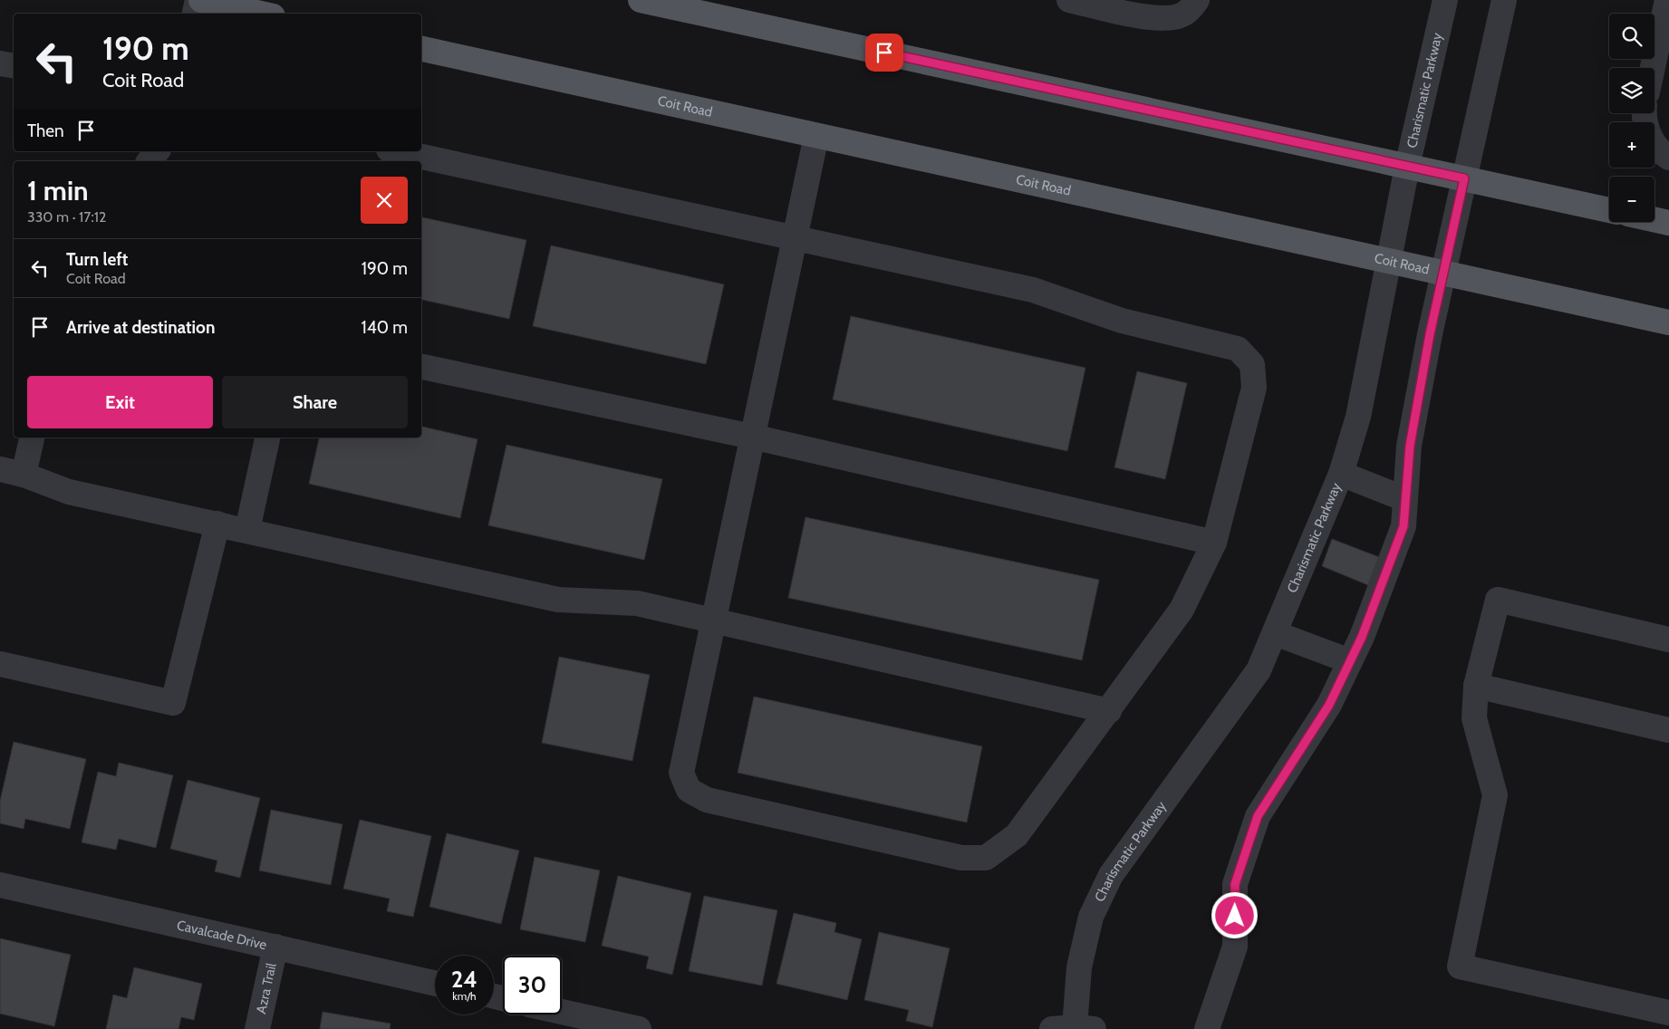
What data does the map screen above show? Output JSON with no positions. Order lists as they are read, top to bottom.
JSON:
{
  "streets": {
    "main road": ["Coit Road"],
    "street": ["Charismatic Parkway", "Cavalcade Drive", "Azra Trail"]
  },
  "crossings": [
    ["Charismatic Parkway", "Coit Road"],
    ["Cavalcade Drive", "Azra Trail"]
  ],
  "page": {
    "map_buttons": ["+", "−"],
    "turn": ["190 m", "Coit Road"],
    "then": "Then",
    "heading": ["1 min", "330 m · 17:12"],
    "list": [
      {
        "name": "Turn left",
        "note": "Coit Road",
        "value": "190 m"
      },
      {
        "name": "Arrive at destination",
        "value": "140 m"
      }
    ],
    "buttons": ["Exit", "Share"],
    "speed": "24 km/h",
    "limit": "30"
  }
}
